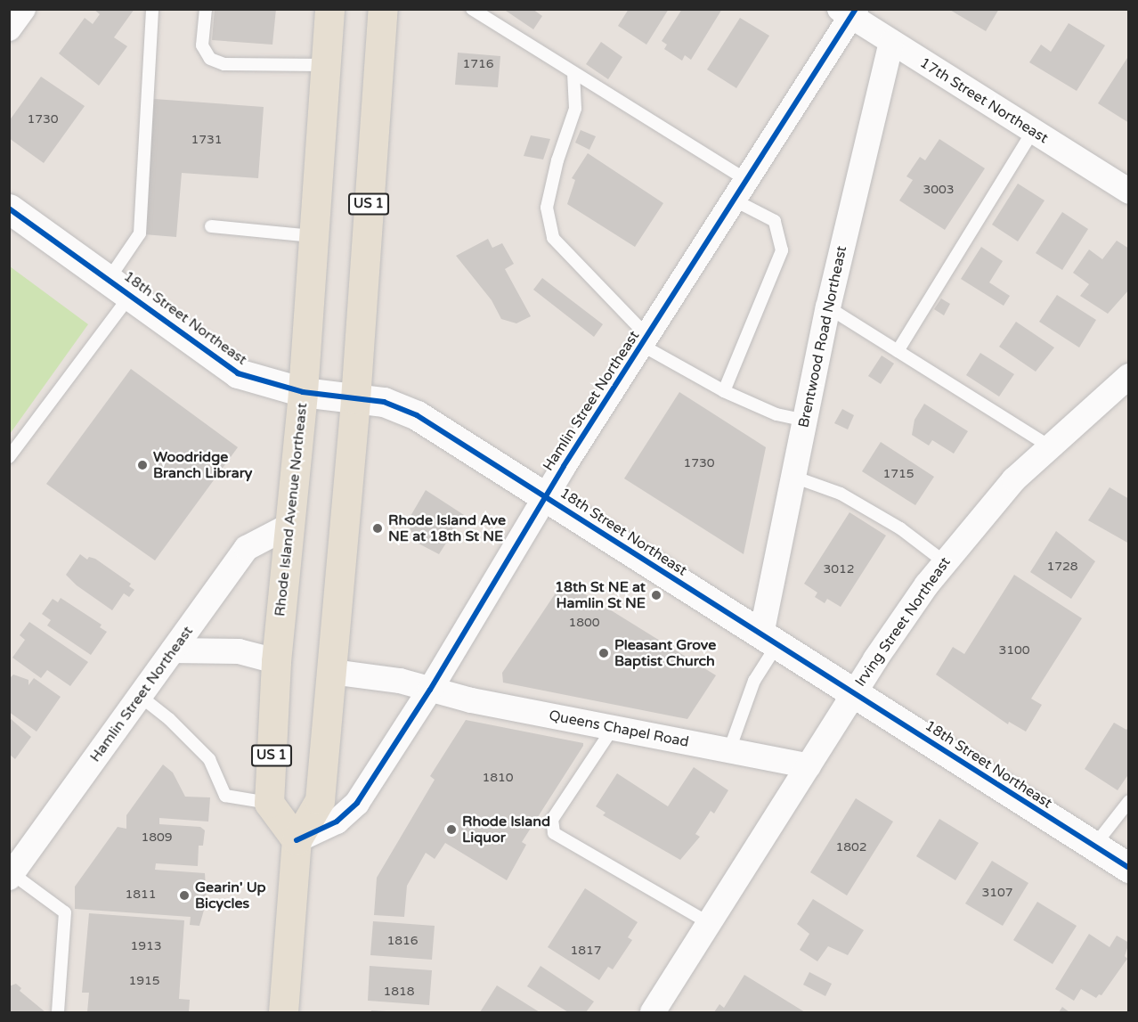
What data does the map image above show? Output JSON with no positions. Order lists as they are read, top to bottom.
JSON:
{
  "streets": {
    "main road": ["US 1", "18th Street Northeast", "Rhode Island Avenue Northeast"],
    "street": [
      "17th Street Northeast",
      "Brentwood Road Northeast",
      "Hamlin Street Northeast",
      "Irving Street Northeast",
      "Queens Chapel Road"
    ]
  },
  "crossings": [
    ["17th Street Northeast", "Brentwood Road Northeast"],
    ["17th Street Northeast", "Hamlin Street Northeast"],
    ["US 1", "18th Street Northeast"],
    ["US 1", "Hamlin Street Northeast"],
    ["18th Street Northeast", "Brentwood Road Northeast"],
    ["18th Street Northeast", "Hamlin Street Northeast"],
    ["18th Street Northeast", "Rhode Island Avenue Northeast"],
    ["18th Street Northeast", "Irving Street Northeast"],
    ["Hamlin Street Northeast", "Rhode Island Avenue Northeast"],
    ["Hamlin Street Northeast", "Queens Chapel Road"],
    ["Irving Street Northeast", "Queens Chapel Road"]
  ],
  "places": [
    "Woodridge Branch Library",
    "Rhode Island Ave NE at 18th St NE",
    "18th St NE at Hamlin St NE",
    "Pleasant Grove Baptist Church",
    "Rhode Island Liquor",
    "Gearin' Up Bicycles"
  ],
  "house_numbers": [
    "1716",
    "1730",
    "1731",
    "3003",
    "1730",
    "1715",
    "1728",
    "3012",
    "1800",
    "3100",
    "1810",
    "1809",
    "1802",
    "3107",
    "1811",
    "1816",
    "1913",
    "1817",
    "1915",
    "1818"
  ]
}
